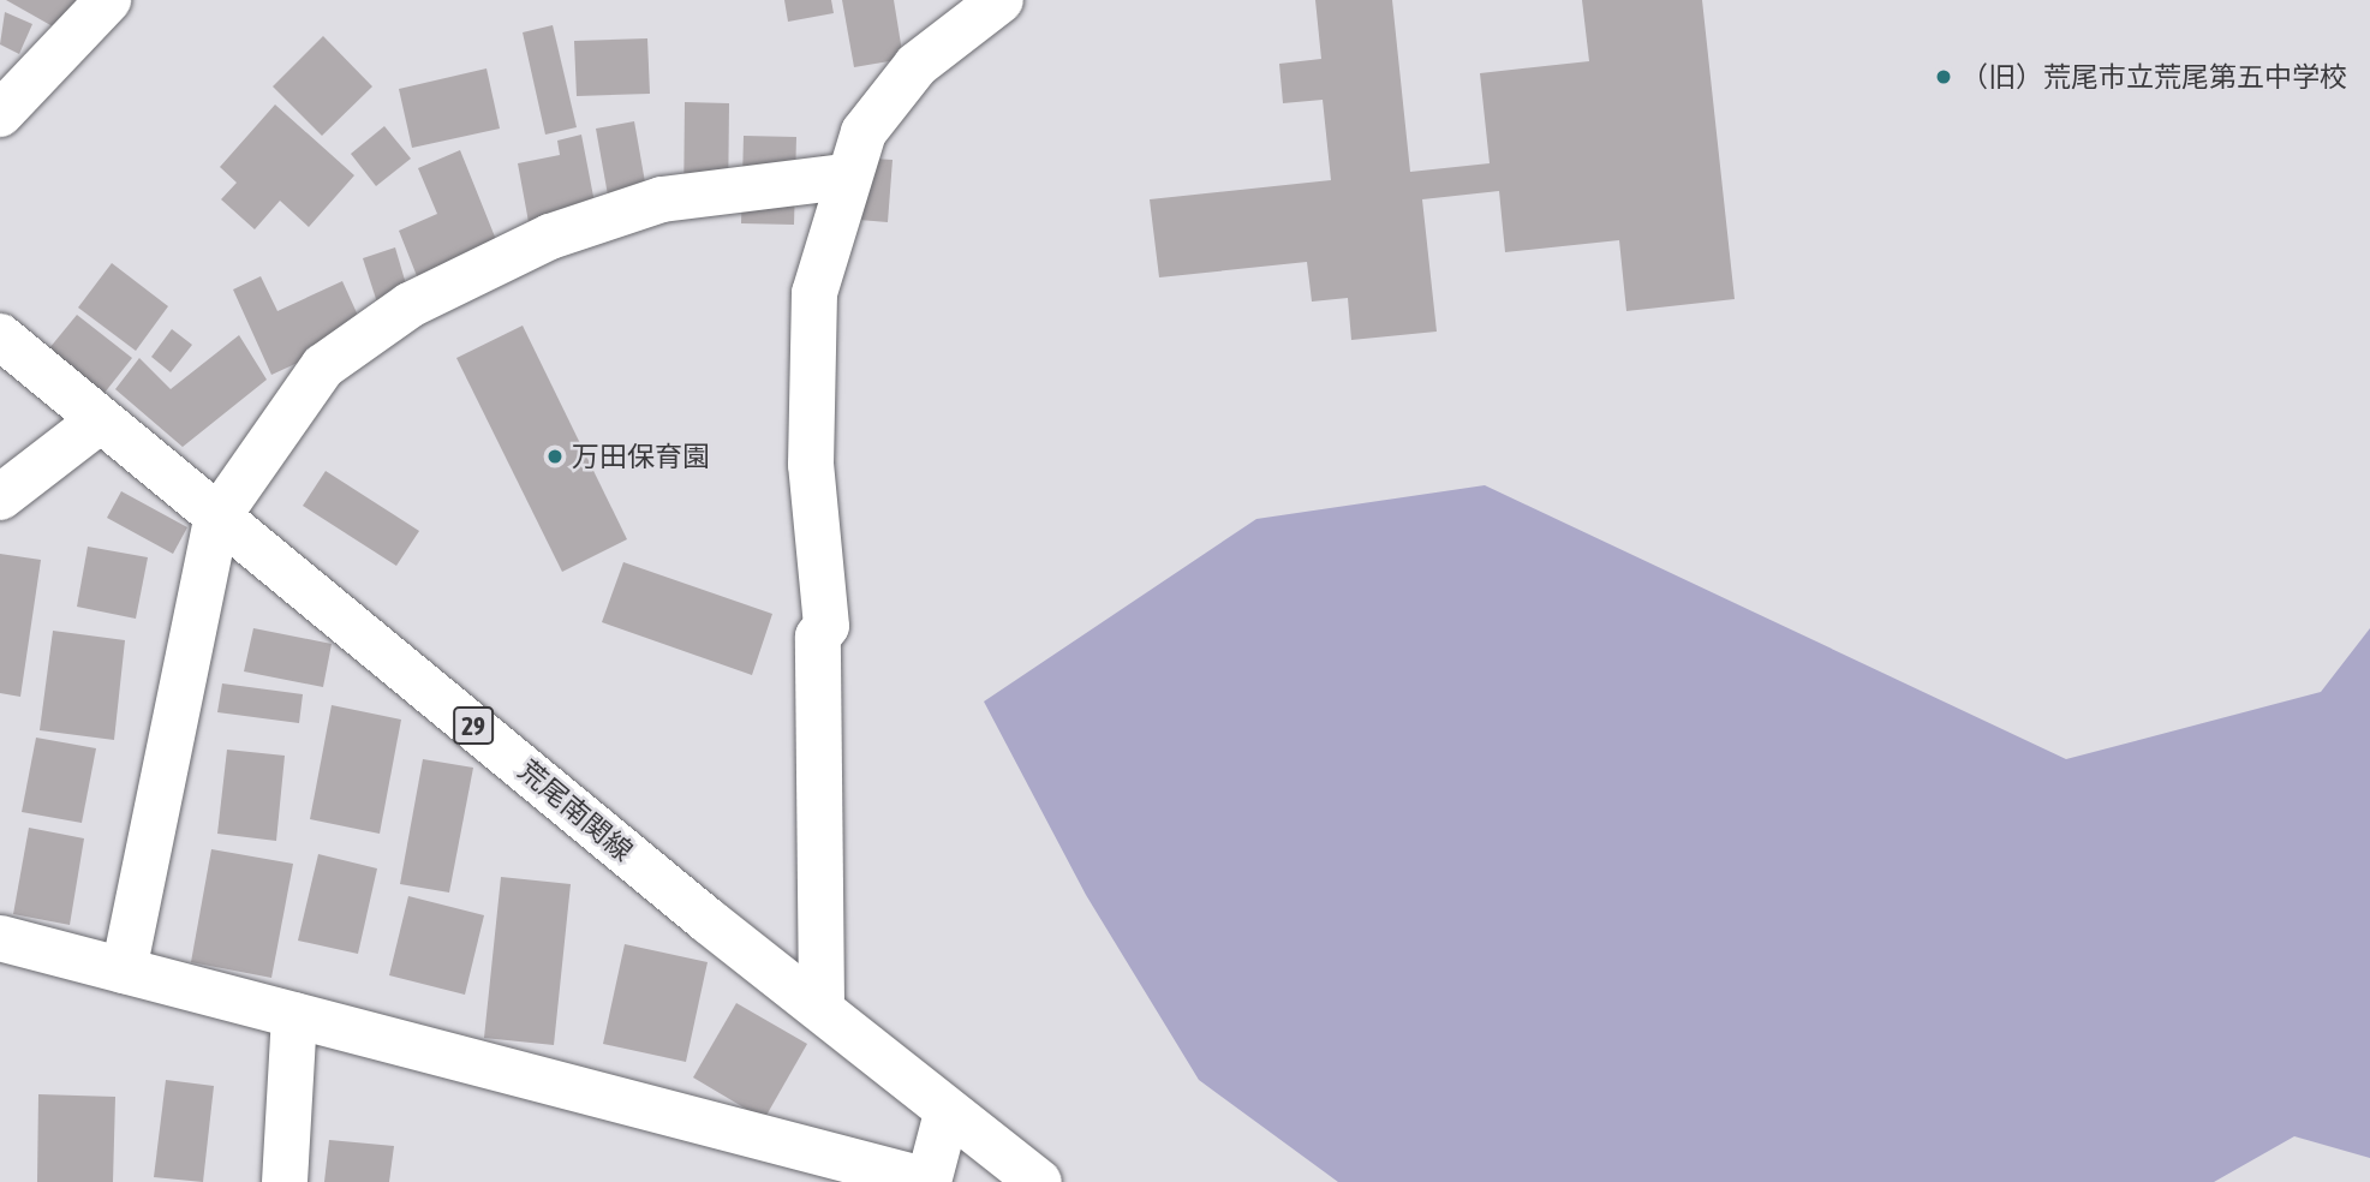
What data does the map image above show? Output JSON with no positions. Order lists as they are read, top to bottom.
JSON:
{
  "streets": {
    "street": ["29", "荒尾南関線"]
  },
  "places": ["（旧）荒尾市立荒尾第五中学校", "万田保育園"]
}
